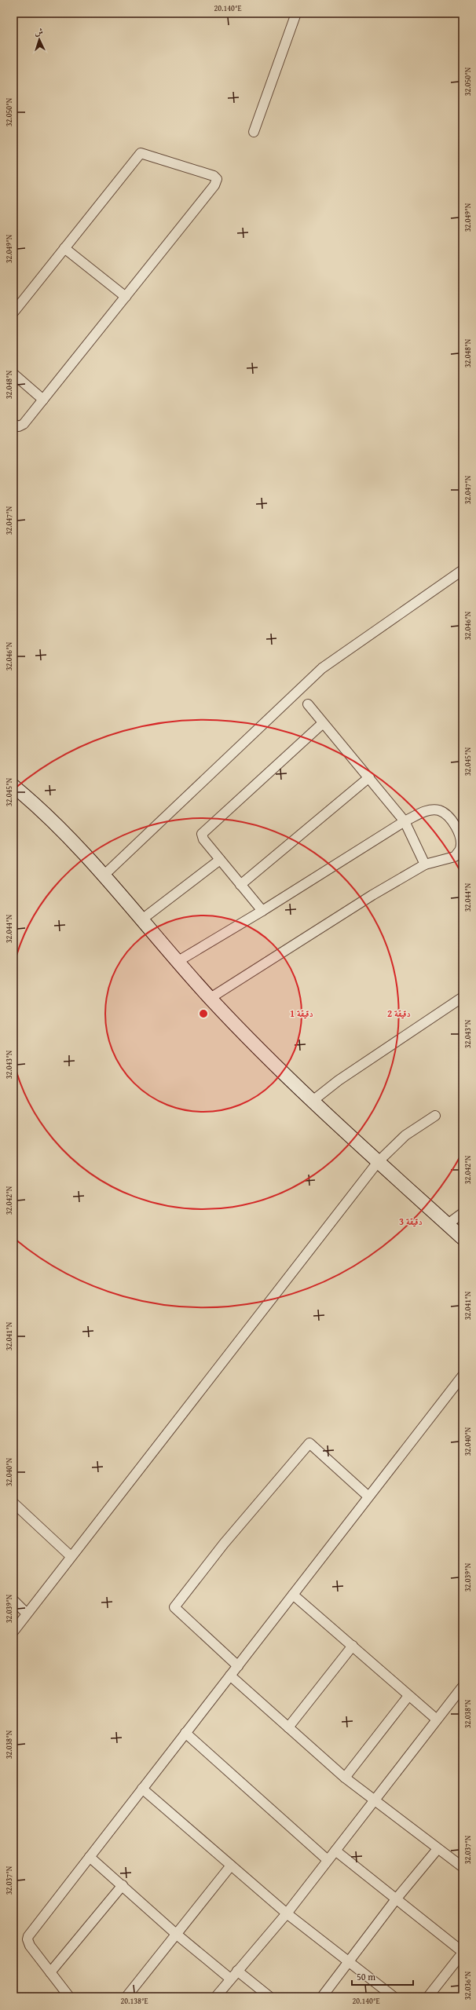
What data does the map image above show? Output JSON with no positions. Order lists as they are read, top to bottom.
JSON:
{
  "scale_bar": "50 m",
  "north": "top",
  "coordinates": [
    "20.140°E",
    "32.050°N",
    "32.049°N",
    "32.048°N",
    "32.047°N",
    "32.046°N",
    "32.045°N",
    "32.044°N",
    "32.043°N",
    "32.042°N",
    "32.041°N",
    "32.040°N",
    "32.039°N",
    "32.038°N",
    "32.037°N",
    "32.036°N",
    "20.138°E"
  ],
  "rings": ["1 دقيقة", "2 دقيقة", "3 دقيقة"]
}
